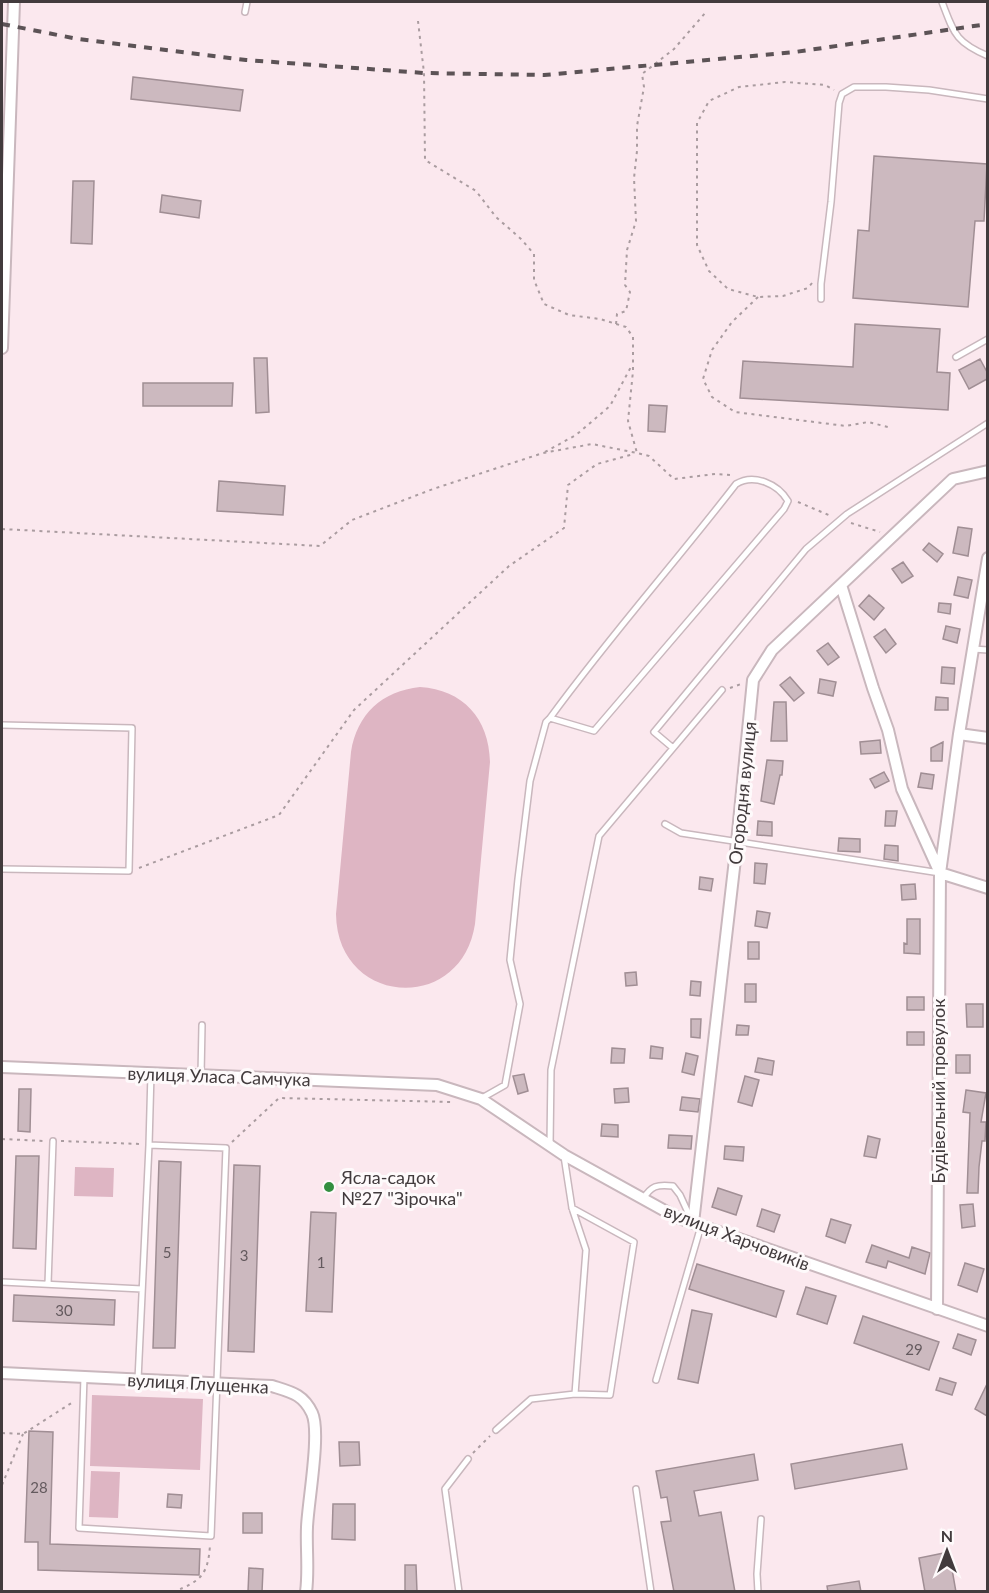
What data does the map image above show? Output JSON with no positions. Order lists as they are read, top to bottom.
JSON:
{
  "streets": {
    "street": [
      "Огородня вулиця",
      "вулиця Уласа Самчука",
      "Будівельний провулок",
      "вулиця Харчовиків",
      "вулиця Глущенка"
    ]
  },
  "crossings": [
    ["Огородня вулиця", "Будівельний провулок"],
    ["Огородня вулиця", "вулиця Харчовиків"],
    ["вулиця Уласа Самчука", "вулиця Харчовиків"],
    ["Будівельний провулок", "вулиця Харчовиків"]
  ],
  "places": ["Ясла-садок №27 \"Зірочка\""],
  "house_numbers": [
    "5",
    "3",
    "1",
    "30",
    "29",
    "28"
  ],
  "north": "top"
}
